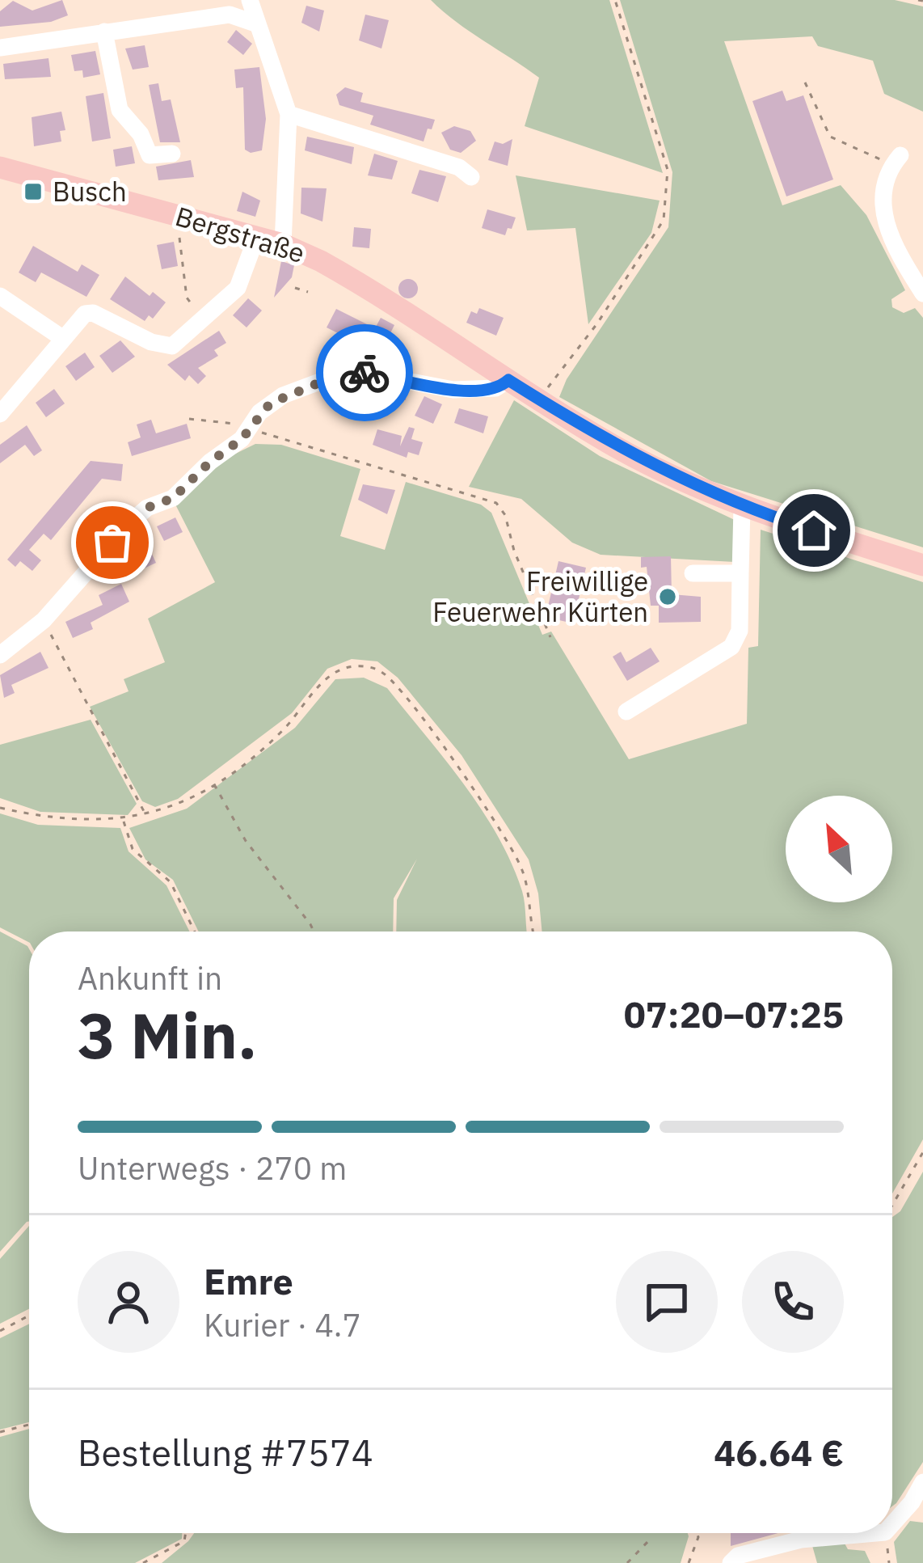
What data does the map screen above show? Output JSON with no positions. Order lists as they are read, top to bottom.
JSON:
{
  "streets": {
    "main road": ["Bergstraße"]
  },
  "places": {
    "transit": ["Busch"],
    "other": ["Freiwillige Feuerwehr Kürten"]
  },
  "north": "top left",
  "page": {
    "heading": ["3 Min.", "Ankunft in", "07:20–07:25"],
    "panel": [
      "Emre",
      "Kurier · 4.7",
      "Bestellung #7574",
      "46.64 €"
    ],
    "bar": "Unterwegs · 270 m"
  }
}
